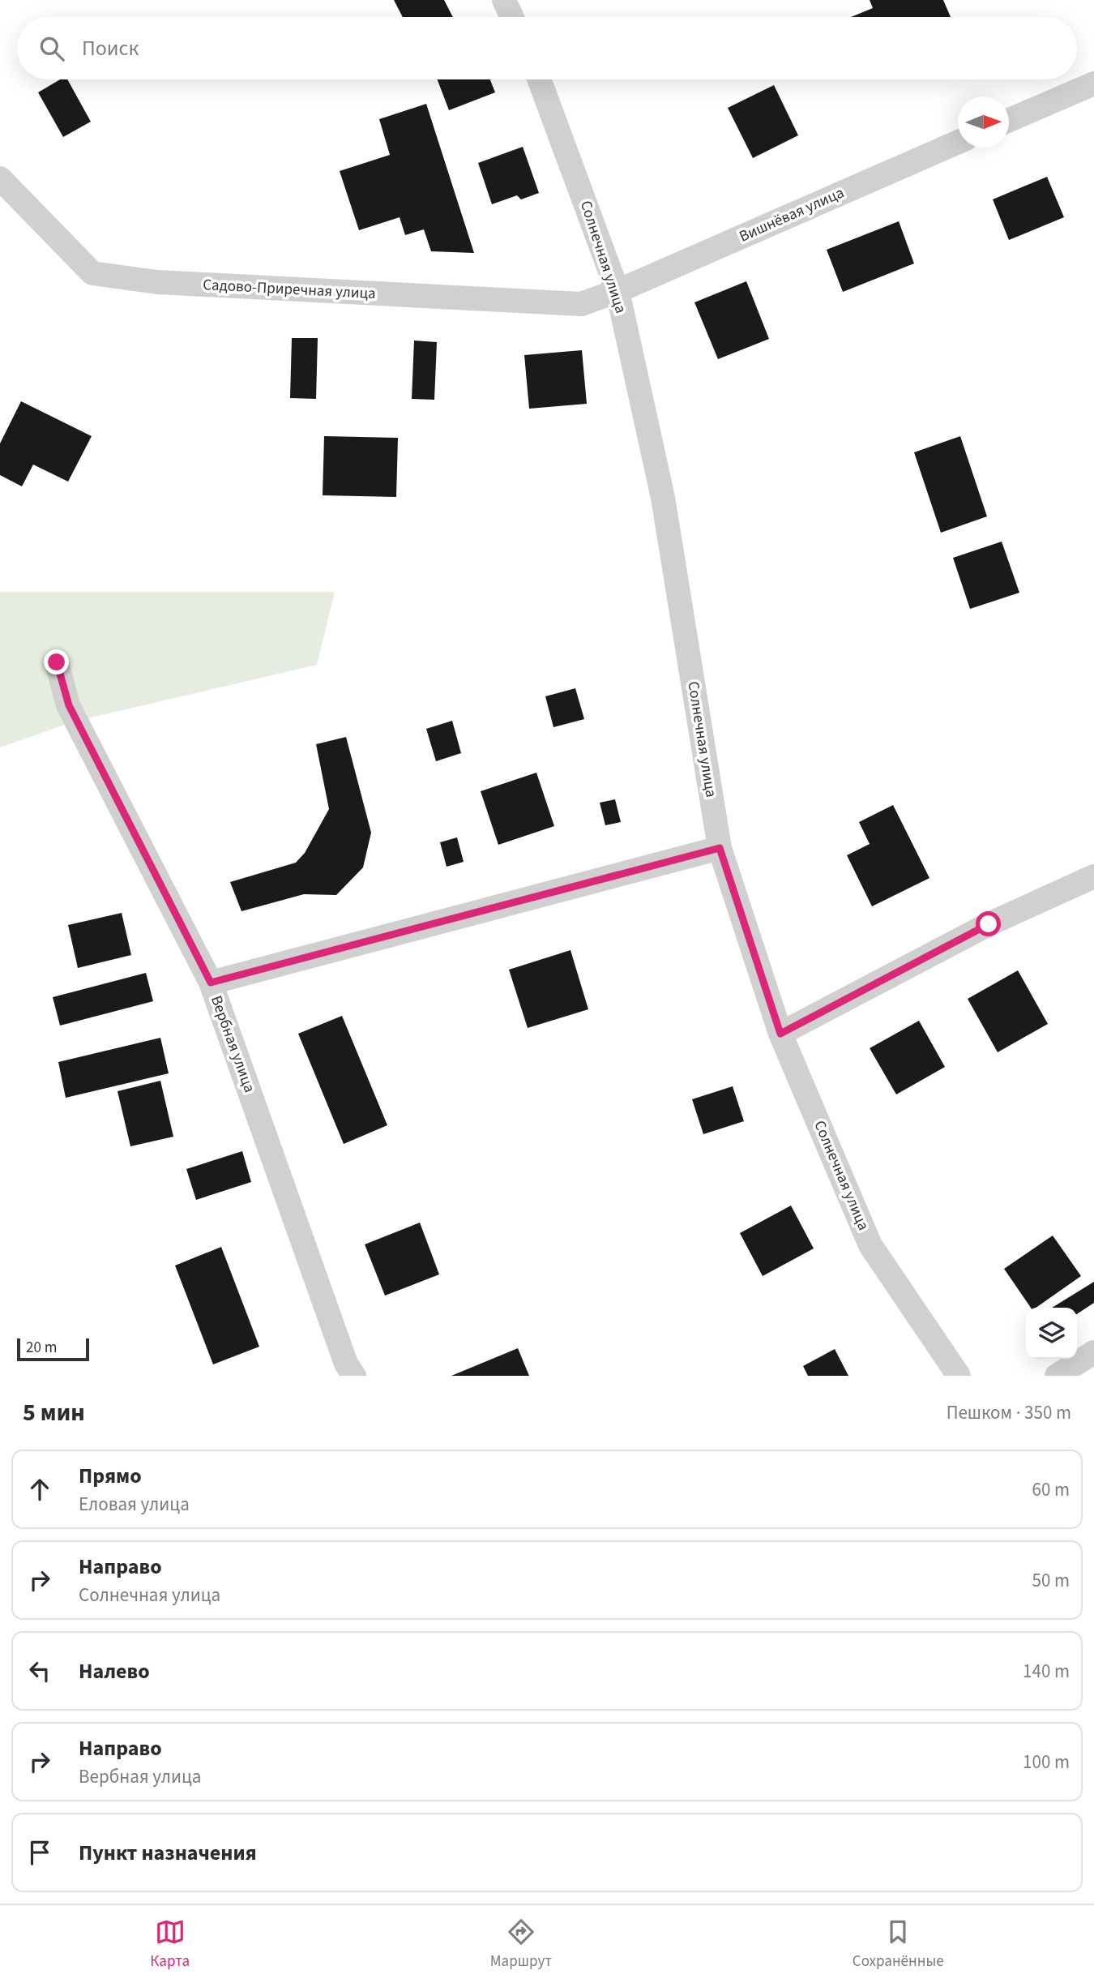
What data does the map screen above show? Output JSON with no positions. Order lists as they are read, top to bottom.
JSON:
{
  "streets": {
    "lane": [
      "Вишнёвая улица",
      "Солнечная улица",
      "Садово-Приречная улица",
      "Вербная улица"
    ]
  },
  "crossings": [
    ["Вишнёвая улица", "Солнечная улица"],
    ["Вишнёвая улица", "Садово-Приречная улица"],
    ["Солнечная улица", "Садово-Приречная улица"]
  ],
  "scale_bar": "20 m",
  "north": "right",
  "page": {
    "search": "Поиск",
    "scale": "20 m",
    "heading": ["5 мин", "Пешком · 350 m"],
    "list": [
      ["Прямо", "Еловая улица", "60 m"],
      ["Направо", "Солнечная улица", "50 m"],
      ["Налево", "140 m"],
      ["Направо", "Вербная улица", "100 m"],
      "Пункт назначения"
    ],
    "nav": ["Карта", "Маршрут", "Сохранённые"]
  }
}
